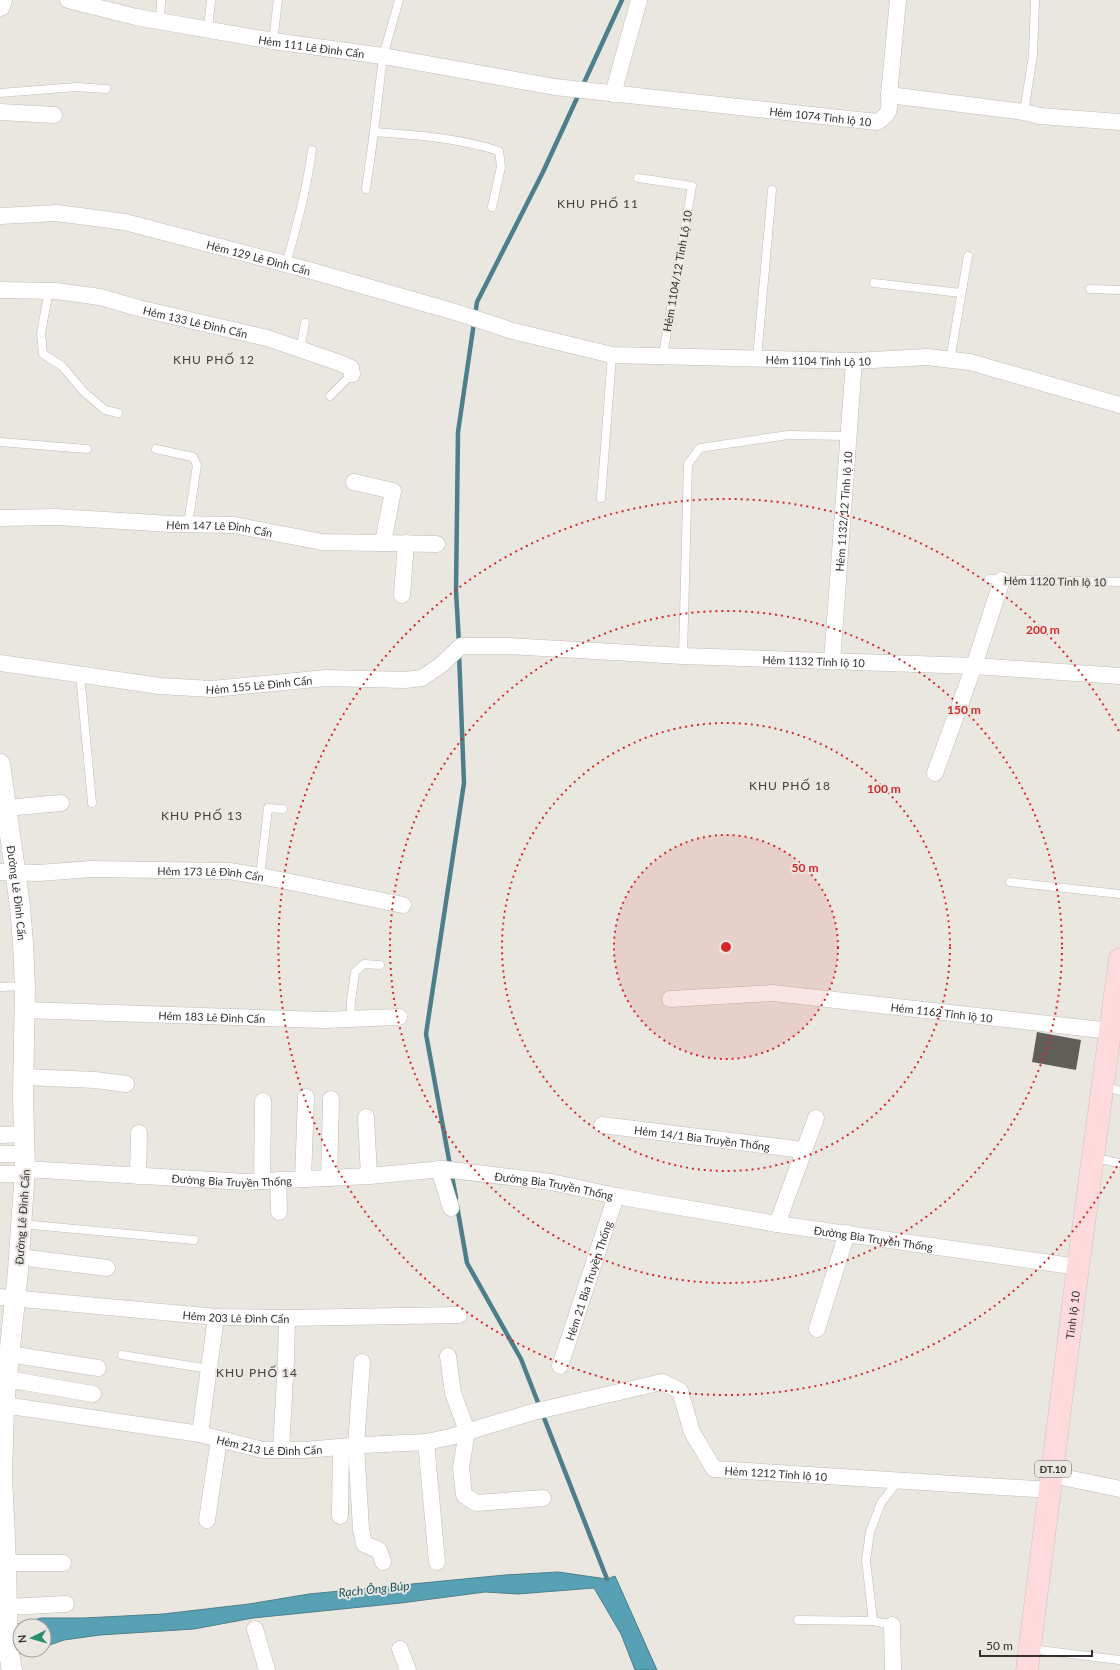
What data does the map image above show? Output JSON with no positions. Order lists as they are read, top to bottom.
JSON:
{
  "streets": {
    "main road": ["Tỉnh lộ 10", "ĐT.10"],
    "street": [
      "Hẻm 111 Lê Đình Cẩn",
      "Hẻm 1074 Tỉnh lộ 10",
      "Hẻm 129 Lê Đình Cẩn",
      "Hẻm 133 Lê Đình Cẩn",
      "Hẻm 1104 Tỉnh Lộ 10",
      "Hẻm 1132/12 Tỉnh lộ 10",
      "Hẻm 147 Lê Đình Cẩn",
      "Hẻm 1132 Tỉnh lộ 10",
      "Hẻm 155 Lê Đình Cẩn",
      "Hẻm 173 Lê Đình Cẩn",
      "Đường Lê Đình Cẩn",
      "Hẻm 1162 Tỉnh lộ 10",
      "Hẻm 183 Lê Đình Cẩn",
      "Hẻm 14/1 Bia Truyền Thống",
      "Đường Bia Truyền Thống",
      "Hẻm 21 Bia Truyền Thống",
      "Hẻm 203 Lê Đình Cẩn",
      "Hẻm 213 Lê Đình Cẩn",
      "Hẻm 1212 Tỉnh lộ 10"
    ],
    "lane": ["Hẻm 1104/12 Tỉnh Lộ 10", "Hẻm 1120 Tỉnh lộ 10"]
  },
  "crossings": [
    ["Hẻm 111 Lê Đình Cẩn", "Hẻm 1074 Tỉnh lộ 10"],
    ["Hẻm 129 Lê Đình Cẩn", "Hẻm 1104 Tỉnh Lộ 10"],
    ["Hẻm 1104/12 Tỉnh Lộ 10", "Hẻm 1104 Tỉnh Lộ 10"],
    ["Hẻm 1104 Tỉnh Lộ 10", "Hẻm 1132/12 Tỉnh lộ 10"],
    ["Hẻm 1132/12 Tỉnh lộ 10", "Hẻm 1132 Tỉnh lộ 10"],
    ["Hẻm 1132 Tỉnh lộ 10", "Hẻm 155 Lê Đình Cẩn"],
    ["Hẻm 173 Lê Đình Cẩn", "Đường Lê Đình Cẩn"],
    ["Đường Lê Đình Cẩn", "Hẻm 183 Lê Đình Cẩn"],
    ["Đường Lê Đình Cẩn", "Đường Bia Truyền Thống"],
    ["Đường Lê Đình Cẩn", "Hẻm 203 Lê Đình Cẩn"],
    ["Đường Lê Đình Cẩn", "Hẻm 213 Lê Đình Cẩn"],
    ["Hẻm 1162 Tỉnh lộ 10", "Tỉnh lộ 10"],
    ["Đường Bia Truyền Thống", "Hẻm 21 Bia Truyền Thống"],
    ["Đường Bia Truyền Thống", "Tỉnh lộ 10"],
    ["Tỉnh lộ 10", "Hẻm 1212 Tỉnh lộ 10"],
    ["Hẻm 213 Lê Đình Cẩn", "Hẻm 1212 Tỉnh lộ 10"]
  ],
  "districts": [
    "KHU PHỐ 11",
    "KHU PHỐ 12",
    "KHU PHỐ 18",
    "KHU PHỐ 13",
    "KHU PHỐ 14"
  ],
  "water": ["Rạch Ông Búp"],
  "scale_bar": "50 m",
  "north": "left",
  "rings": [
    "200 m",
    "150 m",
    "100 m",
    "50 m"
  ]
}
